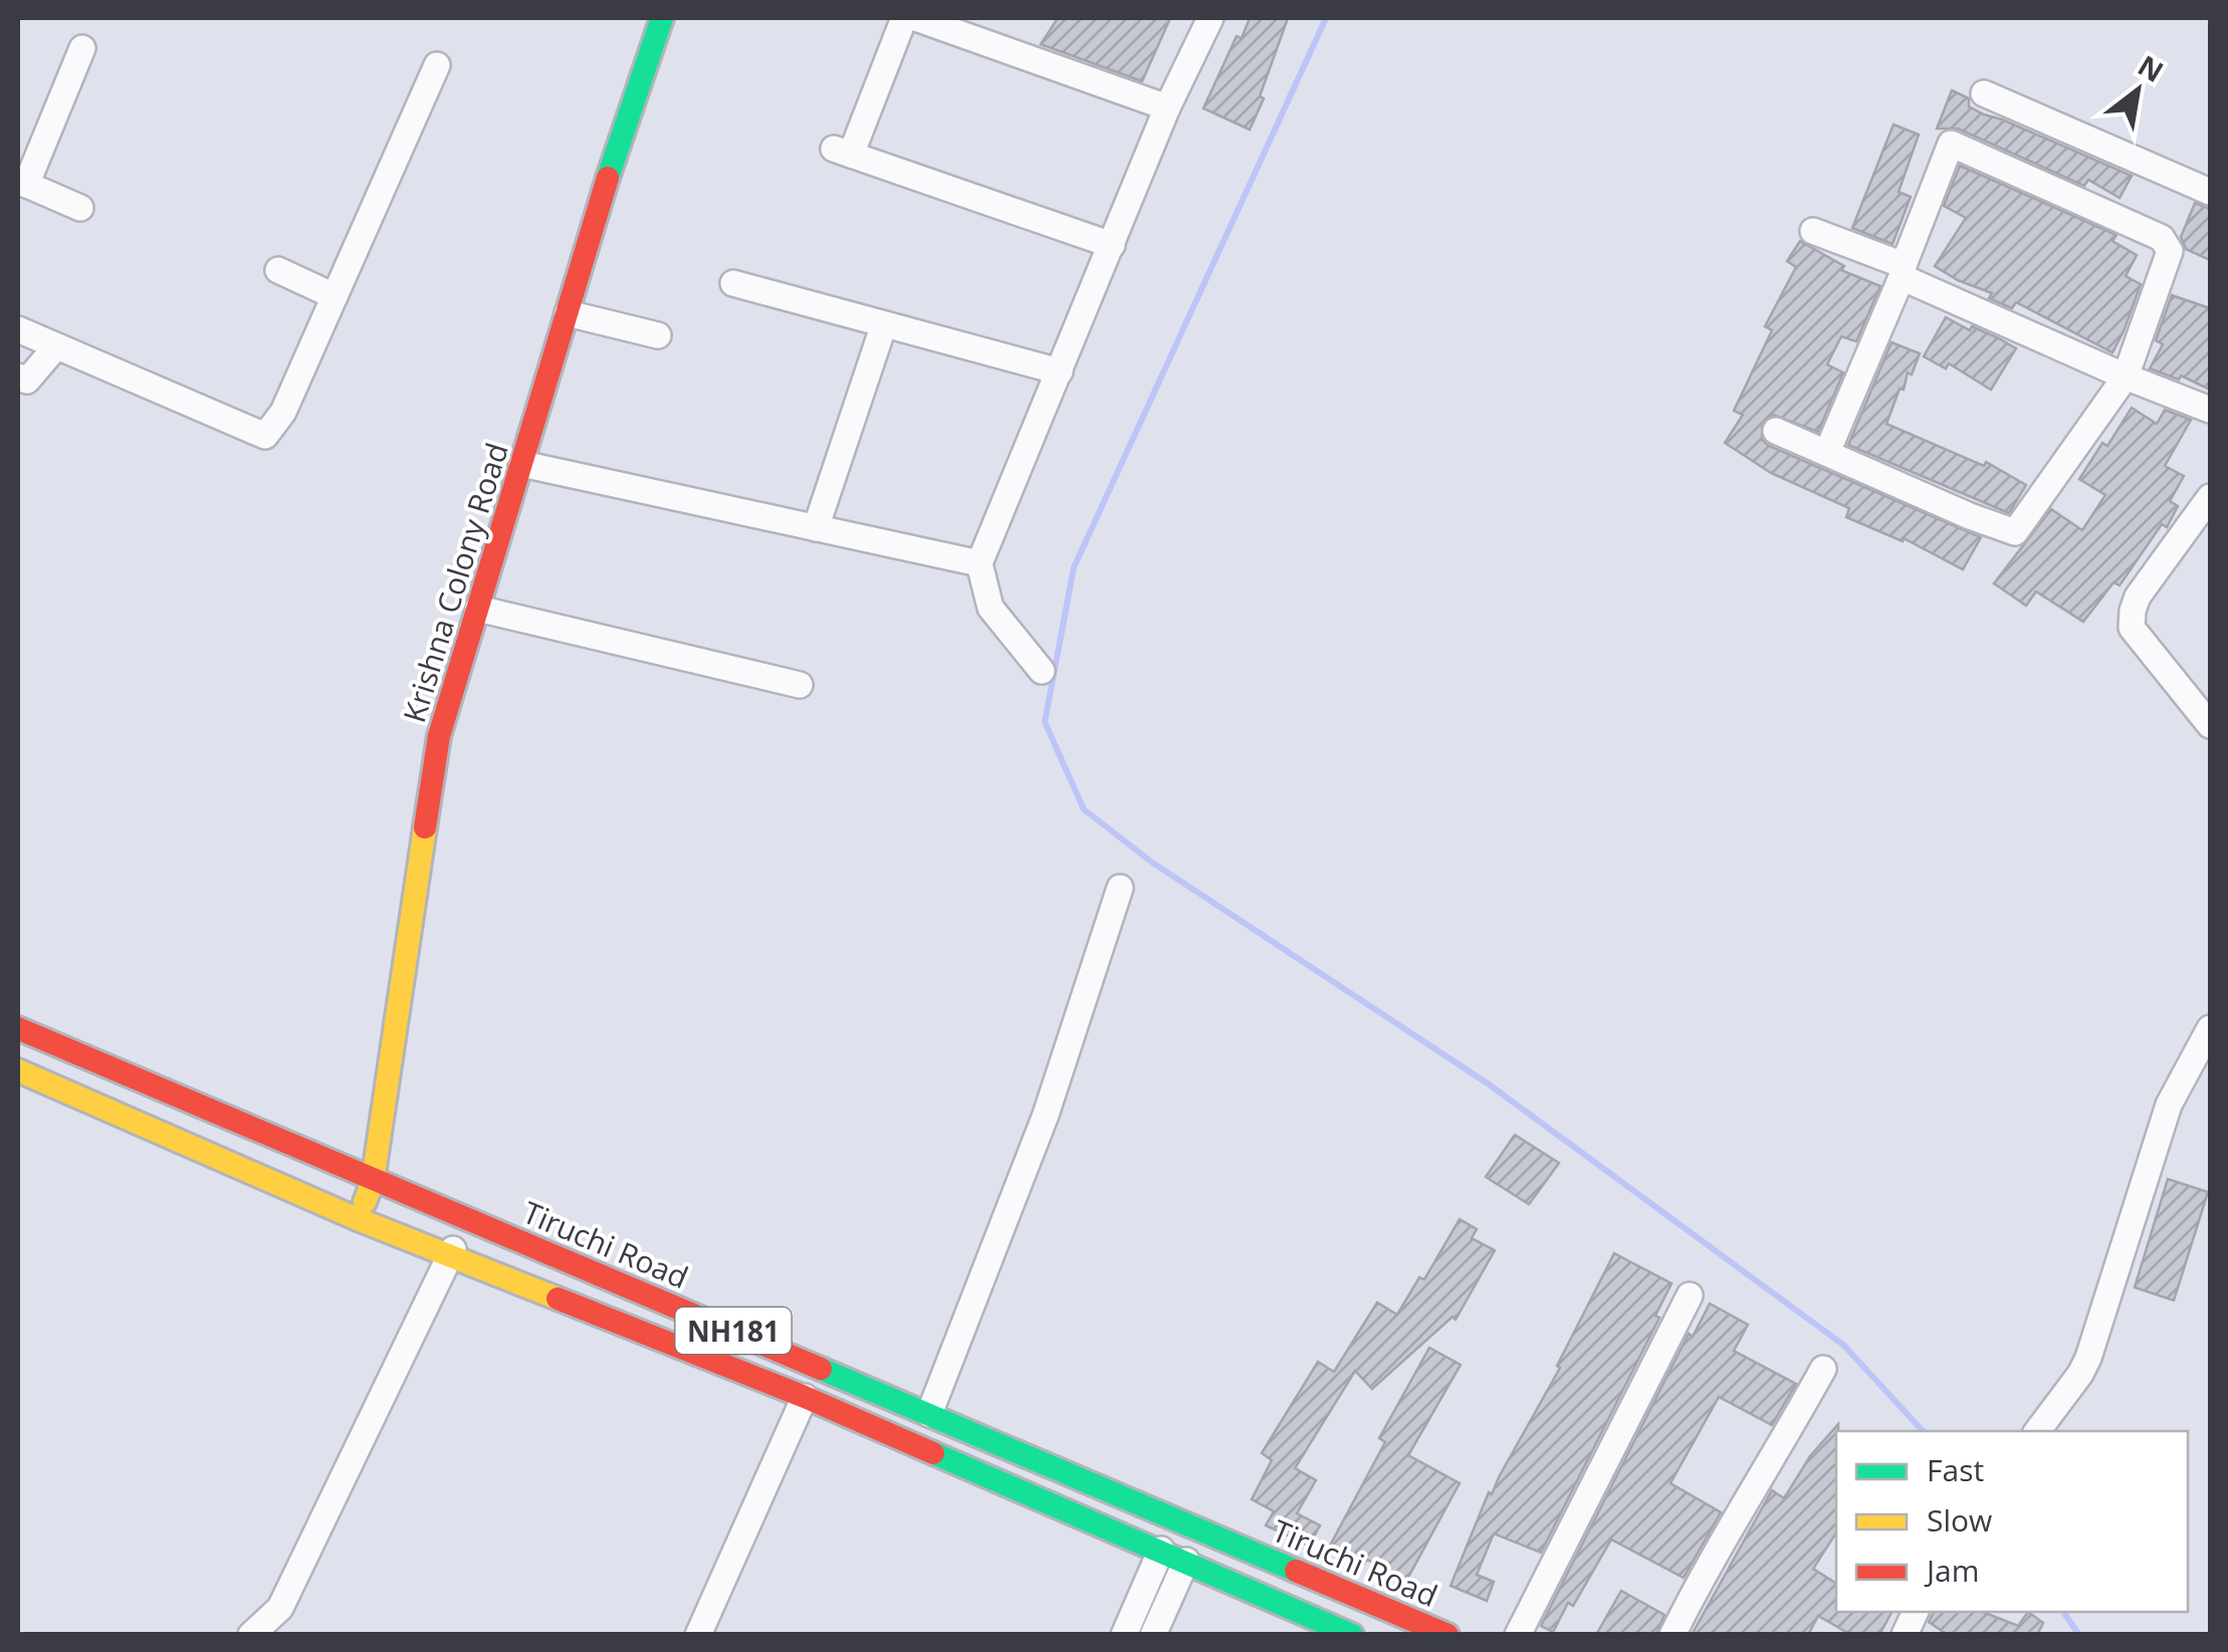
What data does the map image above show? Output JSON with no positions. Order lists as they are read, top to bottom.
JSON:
{
  "streets": {
    "main road": ["Krishna Colony Road", "Tiruchi Road", "NH181"]
  },
  "crossings": [
    ["Krishna Colony Road", "Tiruchi Road"],
    ["Krishna Colony Road", "NH181"]
  ],
  "legend": ["Fast", "Slow", "Jam"],
  "north": "top right"
}
